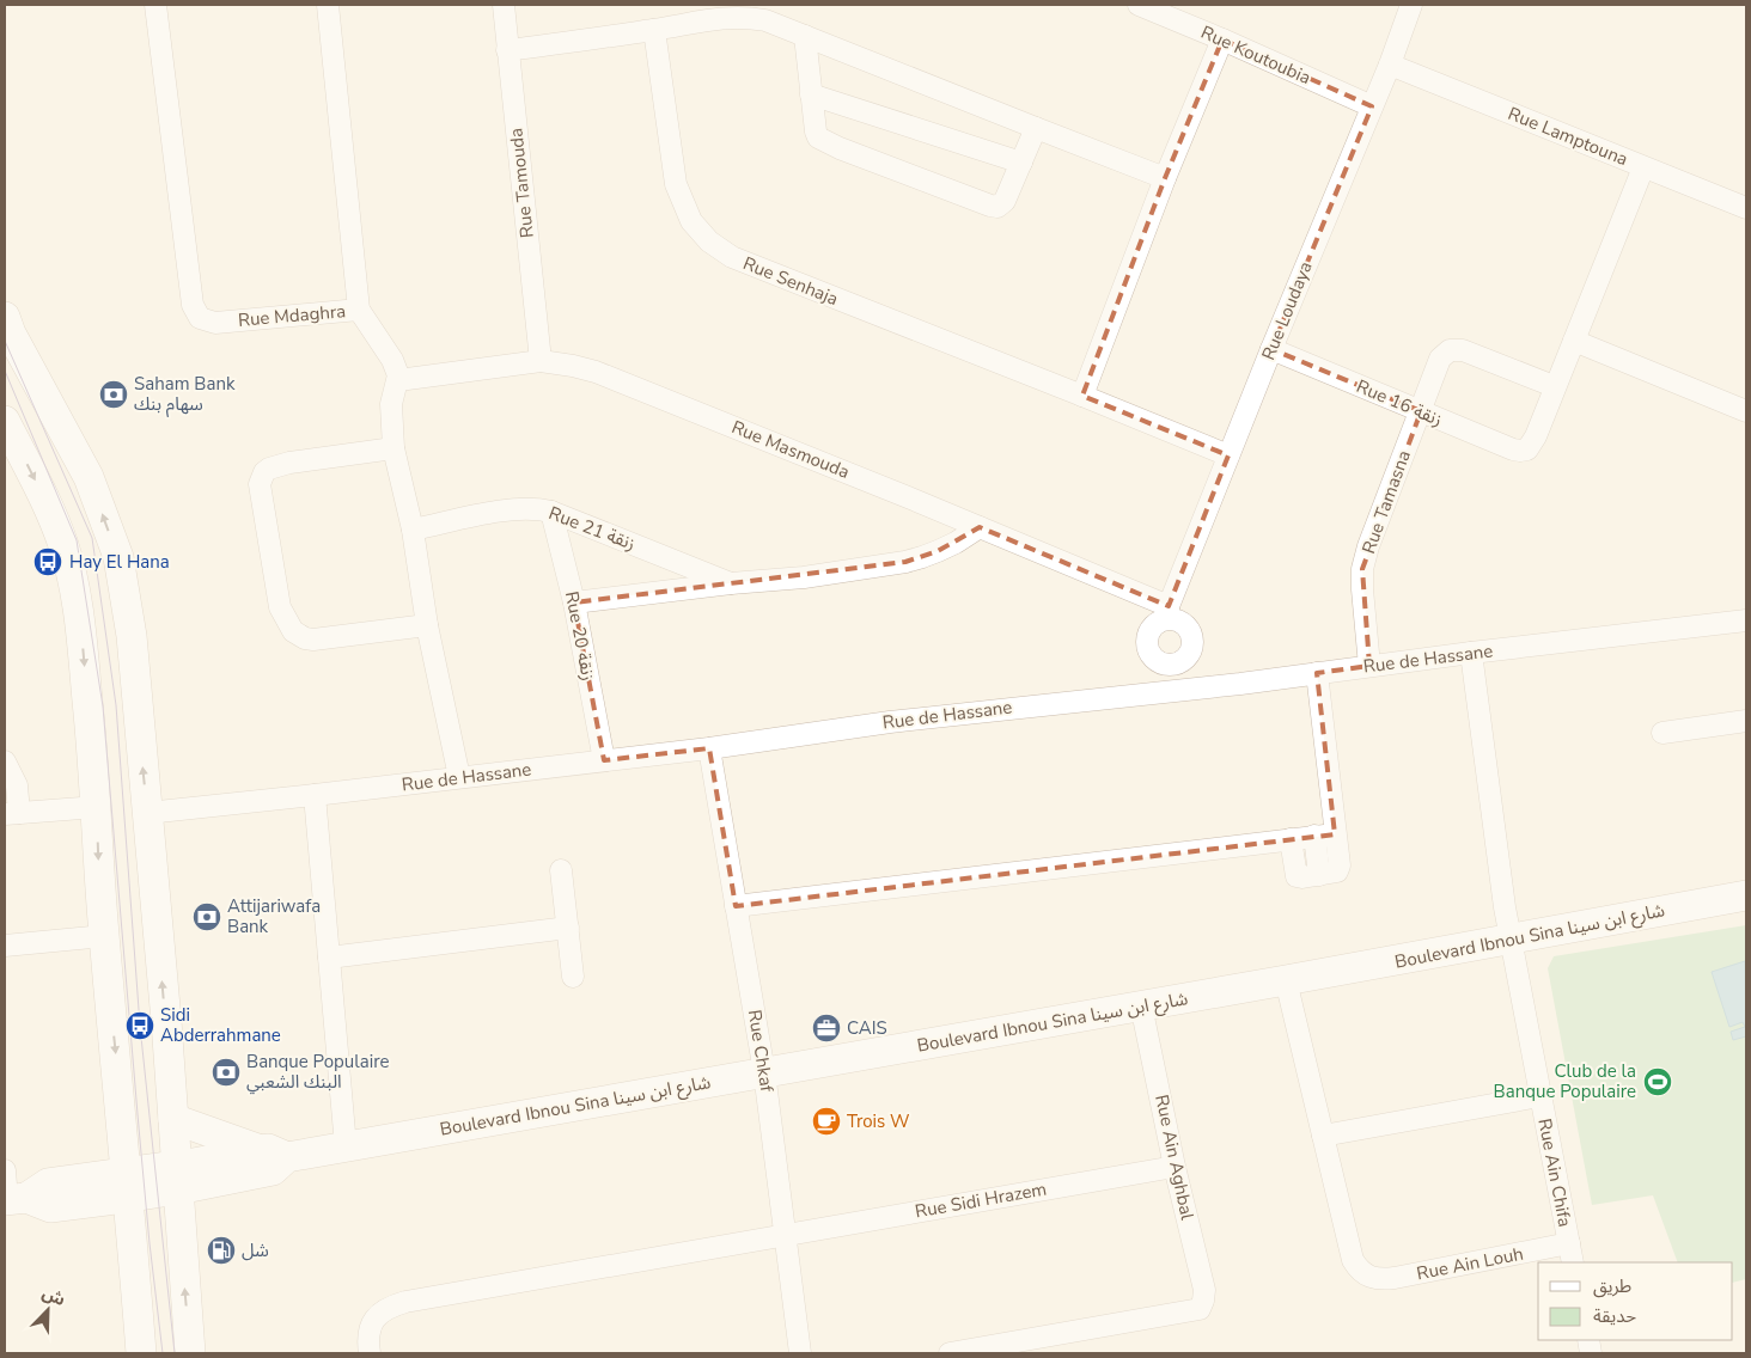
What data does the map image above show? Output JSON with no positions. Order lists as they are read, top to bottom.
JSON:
{
  "streets": {
    "main road": ["Boulevard Ibnou Sina شارع ابن سينا"],
    "street": [
      "Rue Koutoubia",
      "Rue Lamptouna",
      "Rue Tamouda",
      "Rue Senhaja",
      "Rue Loudaya",
      "Rue Mdaghra",
      "Rue 16 زنقة",
      "Rue Masmouda",
      "Rue Tamasna",
      "Rue 21 زنقة",
      "Rue 20 زنقة",
      "Rue de Hassane",
      "Rue Chkaf",
      "Rue Ain Aghbal",
      "Rue Ain Chifa",
      "Rue Sidi Hrazem",
      "Rue Ain Louh"
    ]
  },
  "crossings": [
    ["Rue Koutoubia", "Rue Loudaya"],
    ["Rue Lamptouna", "Rue Loudaya"],
    ["Rue Tamouda", "Rue Masmouda"],
    ["Rue Senhaja", "Rue Loudaya"],
    ["Rue Loudaya", "Rue 16 زنقة"],
    ["Rue Loudaya", "Rue Masmouda"],
    ["Rue Mdaghra", "Rue Masmouda"],
    ["Rue Mdaghra", "Rue 21 زنقة"],
    ["Rue Mdaghra", "Rue de Hassane"],
    ["Rue 16 زنقة", "Rue Tamasna"],
    ["Rue Tamasna", "Rue de Hassane"],
    ["Rue 21 زنقة", "Rue 20 زنقة"],
    ["Rue 20 زنقة", "Rue de Hassane"],
    ["Rue de Hassane", "Rue Chkaf"],
    ["Rue de Hassane", "Rue Ain Chifa"],
    ["Boulevard Ibnou Sina شارع ابن سينا", "Rue Chkaf"],
    ["Boulevard Ibnou Sina شارع ابن سينا", "Rue Ain Aghbal"],
    ["Boulevard Ibnou Sina شارع ابن سينا", "Rue Ain Chifa"],
    ["Rue Chkaf", "Rue Sidi Hrazem"],
    ["Rue Ain Aghbal", "Rue Sidi Hrazem"],
    ["Rue Ain Chifa", "Rue Ain Louh"]
  ],
  "places": {
    "bank": ["Saham Bank سهام بنك", "Attijariwafa Bank", "Banque Populaire البنك الشعبي"],
    "bus stop": ["Hay El Hana", "Sidi Abderrahmane"],
    "office": ["CAIS"],
    "sports": ["Club de la Banque Populaire"],
    "cafe": ["Trois W"],
    "fuel station": ["شل"]
  },
  "legend": ["طريق", "حديقة"],
  "north": "top right"
}
